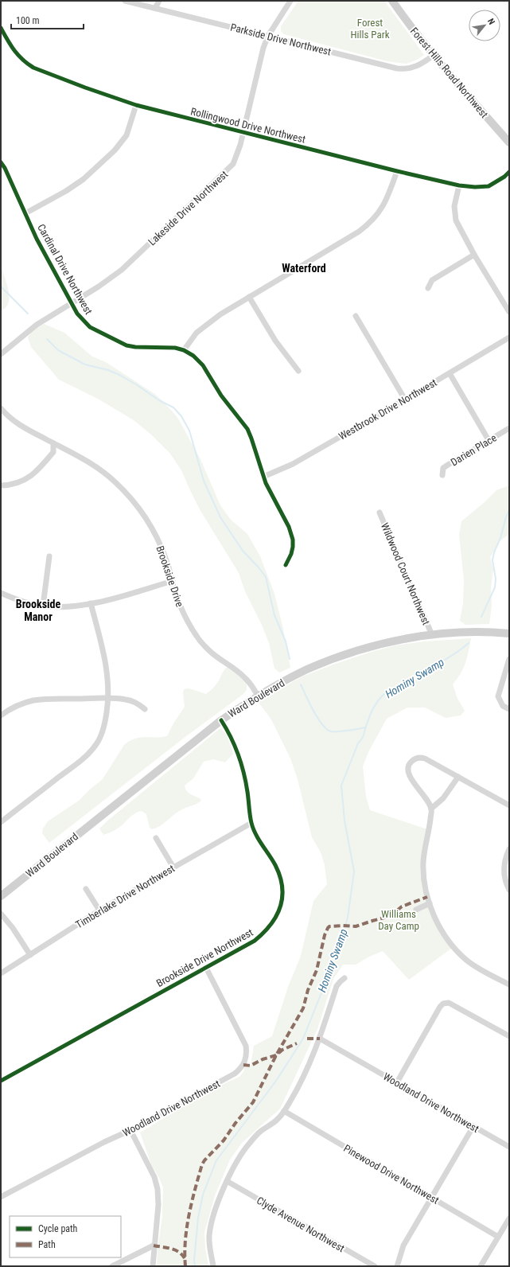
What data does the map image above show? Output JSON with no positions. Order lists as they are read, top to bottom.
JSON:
{
  "streets": {
    "main road": ["Forest Hills Road Northwest", "Ward Boulevard"],
    "street": [
      "Parkside Drive Northwest",
      "Rollingwood Drive Northwest",
      "Lakeside Drive Northwest",
      "Cardinal Drive Northwest",
      "Westbrook Drive Northwest",
      "Darien Place",
      "Wildwood Court Northwest",
      "Brookside Drive",
      "Timberlake Drive Northwest",
      "Brookside Drive Northwest",
      "Woodland Drive Northwest",
      "Pinewood Drive Northwest",
      "Clyde Avenue Northwest"
    ]
  },
  "crossings": [
    ["Parkside Drive Northwest", "Forest Hills Road Northwest"],
    ["Parkside Drive Northwest", "Lakeside Drive Northwest"],
    ["Rollingwood Drive Northwest", "Lakeside Drive Northwest"],
    ["Lakeside Drive Northwest", "Cardinal Drive Northwest"],
    ["Cardinal Drive Northwest", "Westbrook Drive Northwest"],
    ["Wildwood Court Northwest", "Ward Boulevard"],
    ["Brookside Drive", "Ward Boulevard"],
    ["Ward Boulevard", "Brookside Drive Northwest"],
    ["Timberlake Drive Northwest", "Brookside Drive Northwest"],
    ["Brookside Drive Northwest", "Woodland Drive Northwest"]
  ],
  "districts": ["Waterford", "Brookside Manor"],
  "water": ["Hominy Swamp"],
  "parks": ["Forest Hills Park", "Williams Day Camp"],
  "legend": ["Cycle path", "Path"],
  "scale_bar": "100 m",
  "north": "top right"
}
